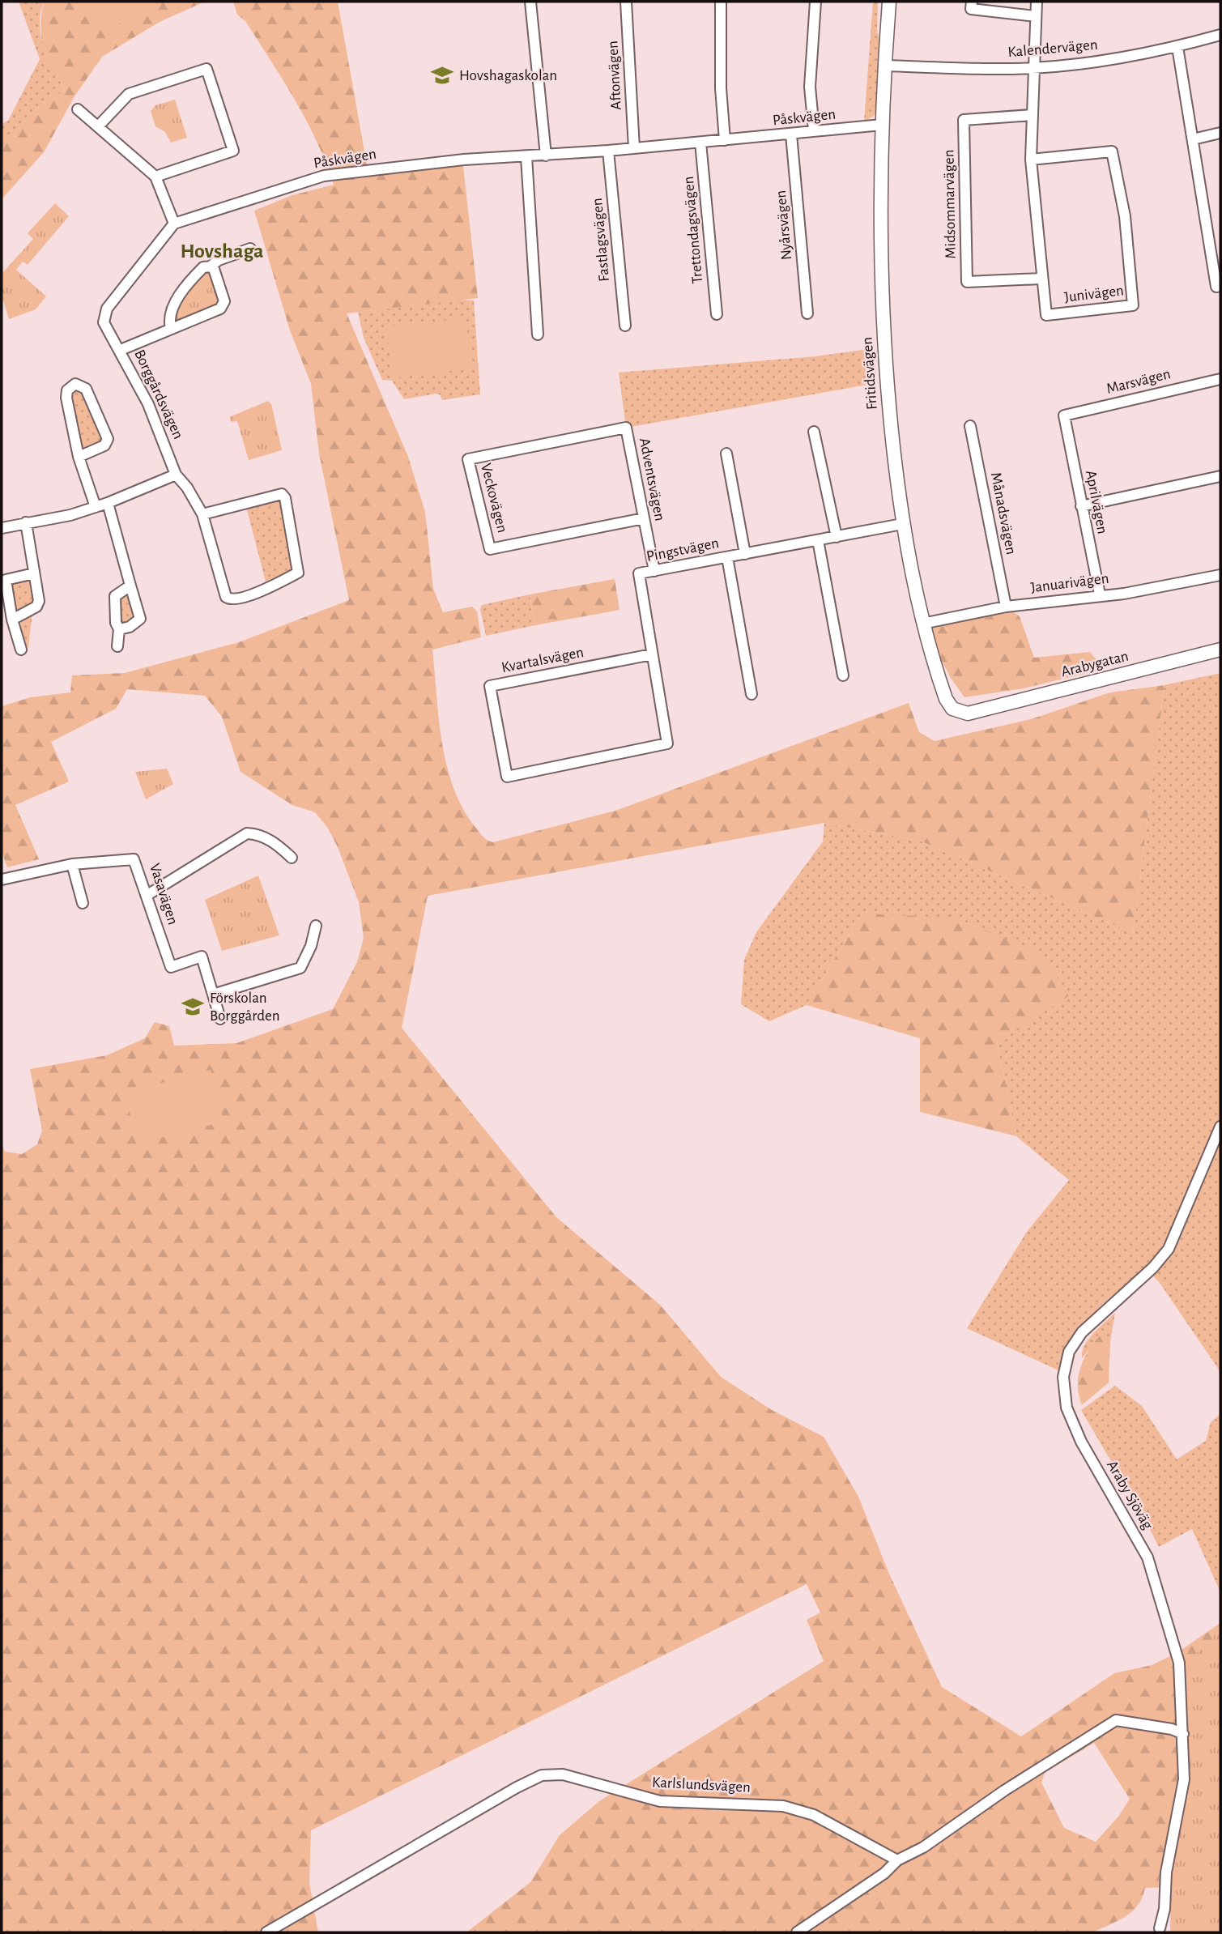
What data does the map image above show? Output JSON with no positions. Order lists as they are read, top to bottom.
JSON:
{
  "streets": {
    "street": [
      "Kalendervägen",
      "Aftonvägen",
      "Påskvägen",
      "Midsommarvägen",
      "Nyårsvägen",
      "Trettondagsvägen",
      "Fastlagsvägen",
      "Junivägen",
      "Fritidsvägen",
      "Marsvägen",
      "Borggårdsvägen",
      "Adventsvägen",
      "Veckovägen",
      "Aprilvägen",
      "Månadsvägen",
      "Pingstvägen",
      "Januarivägen",
      "Kvartalsvägen",
      "Arabygatan",
      "Vasavägen",
      "Araby Sjöväg",
      "Karlslundsvägen"
    ]
  },
  "crossings": [
    ["Kalendervägen", "Junivägen"],
    ["Kalendervägen", "Fritidsvägen"],
    ["Aftonvägen", "Påskvägen"],
    ["Påskvägen", "Nyårsvägen"],
    ["Påskvägen", "Trettondagsvägen"],
    ["Påskvägen", "Fastlagsvägen"],
    ["Påskvägen", "Fritidsvägen"],
    ["Påskvägen", "Borggårdsvägen"],
    ["Midsommarvägen", "Junivägen"],
    ["Fritidsvägen", "Pingstvägen"],
    ["Fritidsvägen", "Januarivägen"],
    ["Fritidsvägen", "Arabygatan"],
    ["Marsvägen", "Aprilvägen"],
    ["Adventsvägen", "Veckovägen"],
    ["Adventsvägen", "Pingstvägen"],
    ["Aprilvägen", "Januarivägen"],
    ["Månadsvägen", "Januarivägen"],
    ["Pingstvägen", "Kvartalsvägen"]
  ],
  "districts": ["Hovshaga"],
  "places": {
    "school or university": ["Hovshagaskolan", "Förskolan Borggården"]
  }
}
